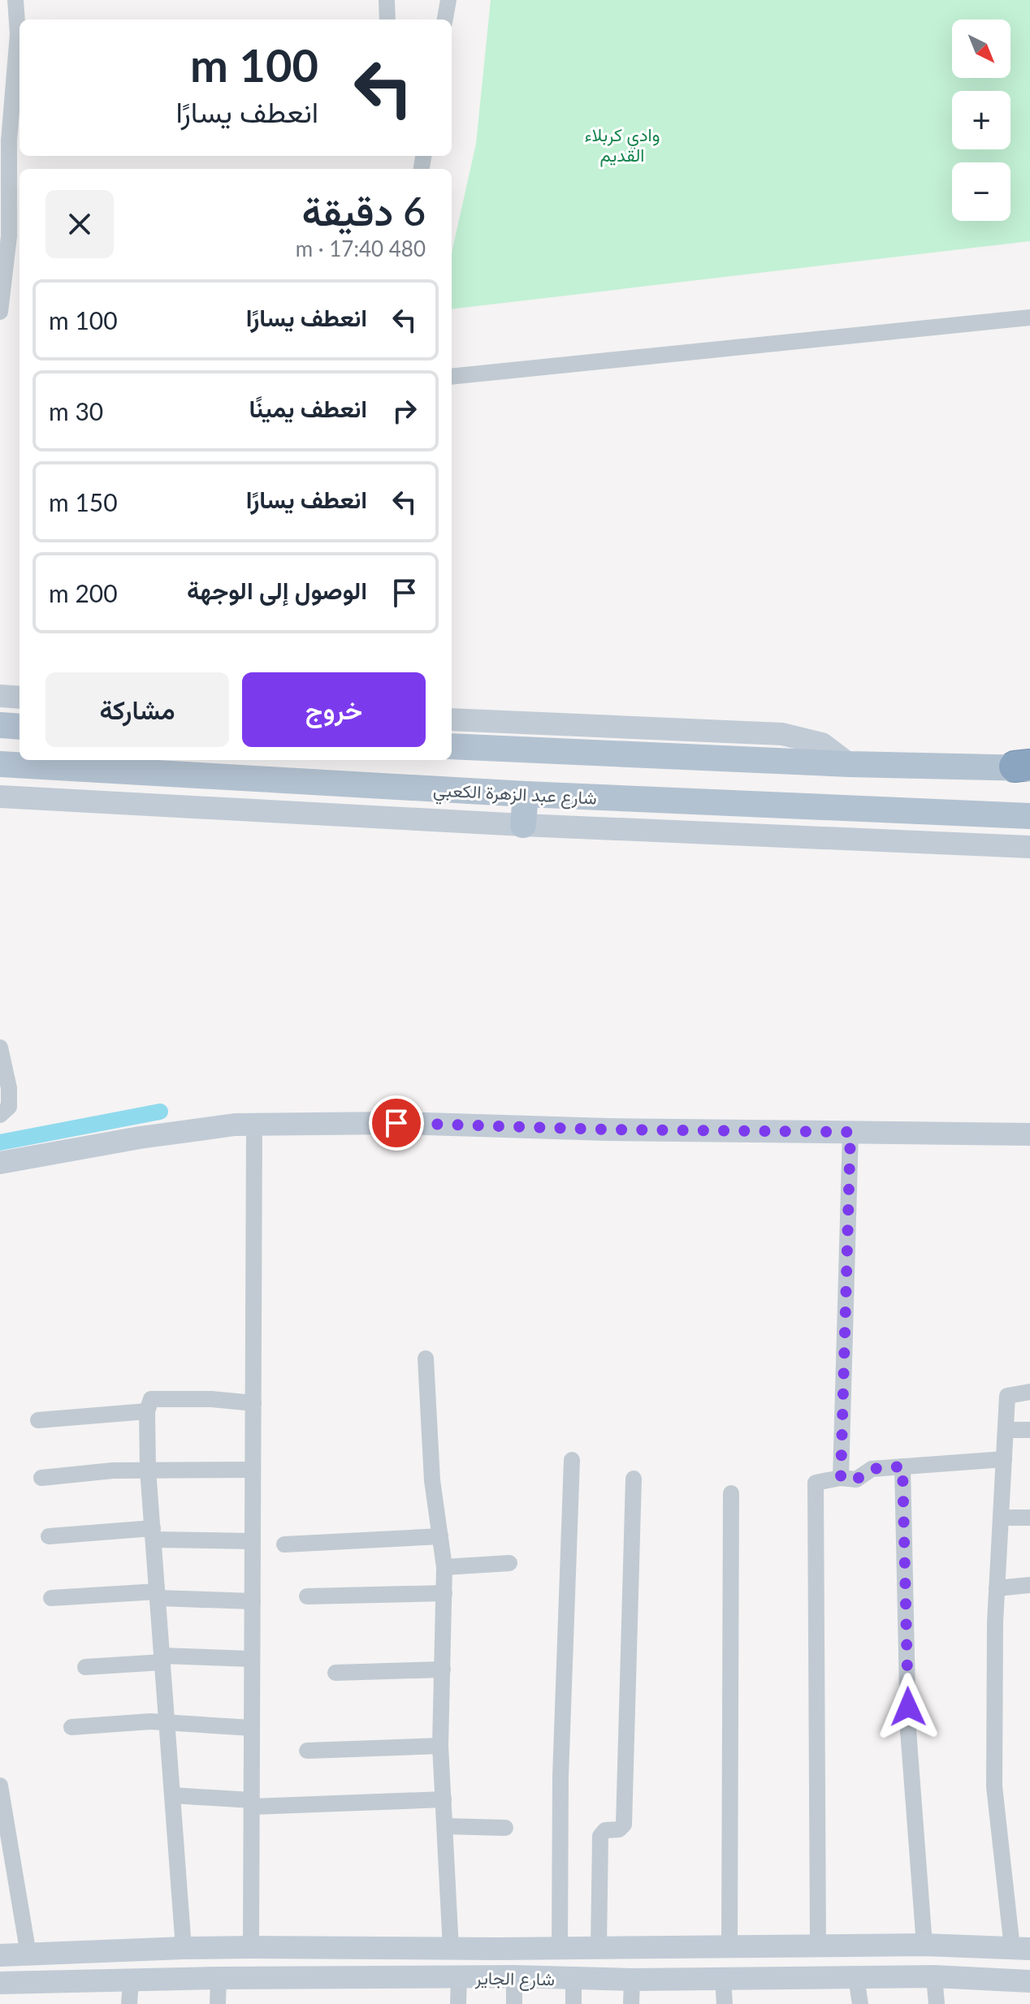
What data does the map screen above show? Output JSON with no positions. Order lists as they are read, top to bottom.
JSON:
{
  "streets": {
    "main road": ["شارع عبد الزهرة الكعبي"],
    "street": ["شارع الجاير"]
  },
  "parks": ["وادي كربلاء القديم"],
  "north": "bottom right",
  "page": {
    "map_buttons": ["+", "−"],
    "turn": ["100 m", "انعطف يسارًا"],
    "heading": ["6 دقيقة", "480 m · 17:40"],
    "list": [
      {
        "name": "انعطف يسارًا",
        "value": "100 m"
      },
      {
        "name": "انعطف يمينًا",
        "value": "30 m"
      },
      {
        "name": "انعطف يسارًا",
        "value": "150 m"
      },
      {
        "name": "الوصول إلى الوجهة",
        "value": "200 m"
      }
    ],
    "buttons": ["خروج", "مشاركة"]
  }
}
